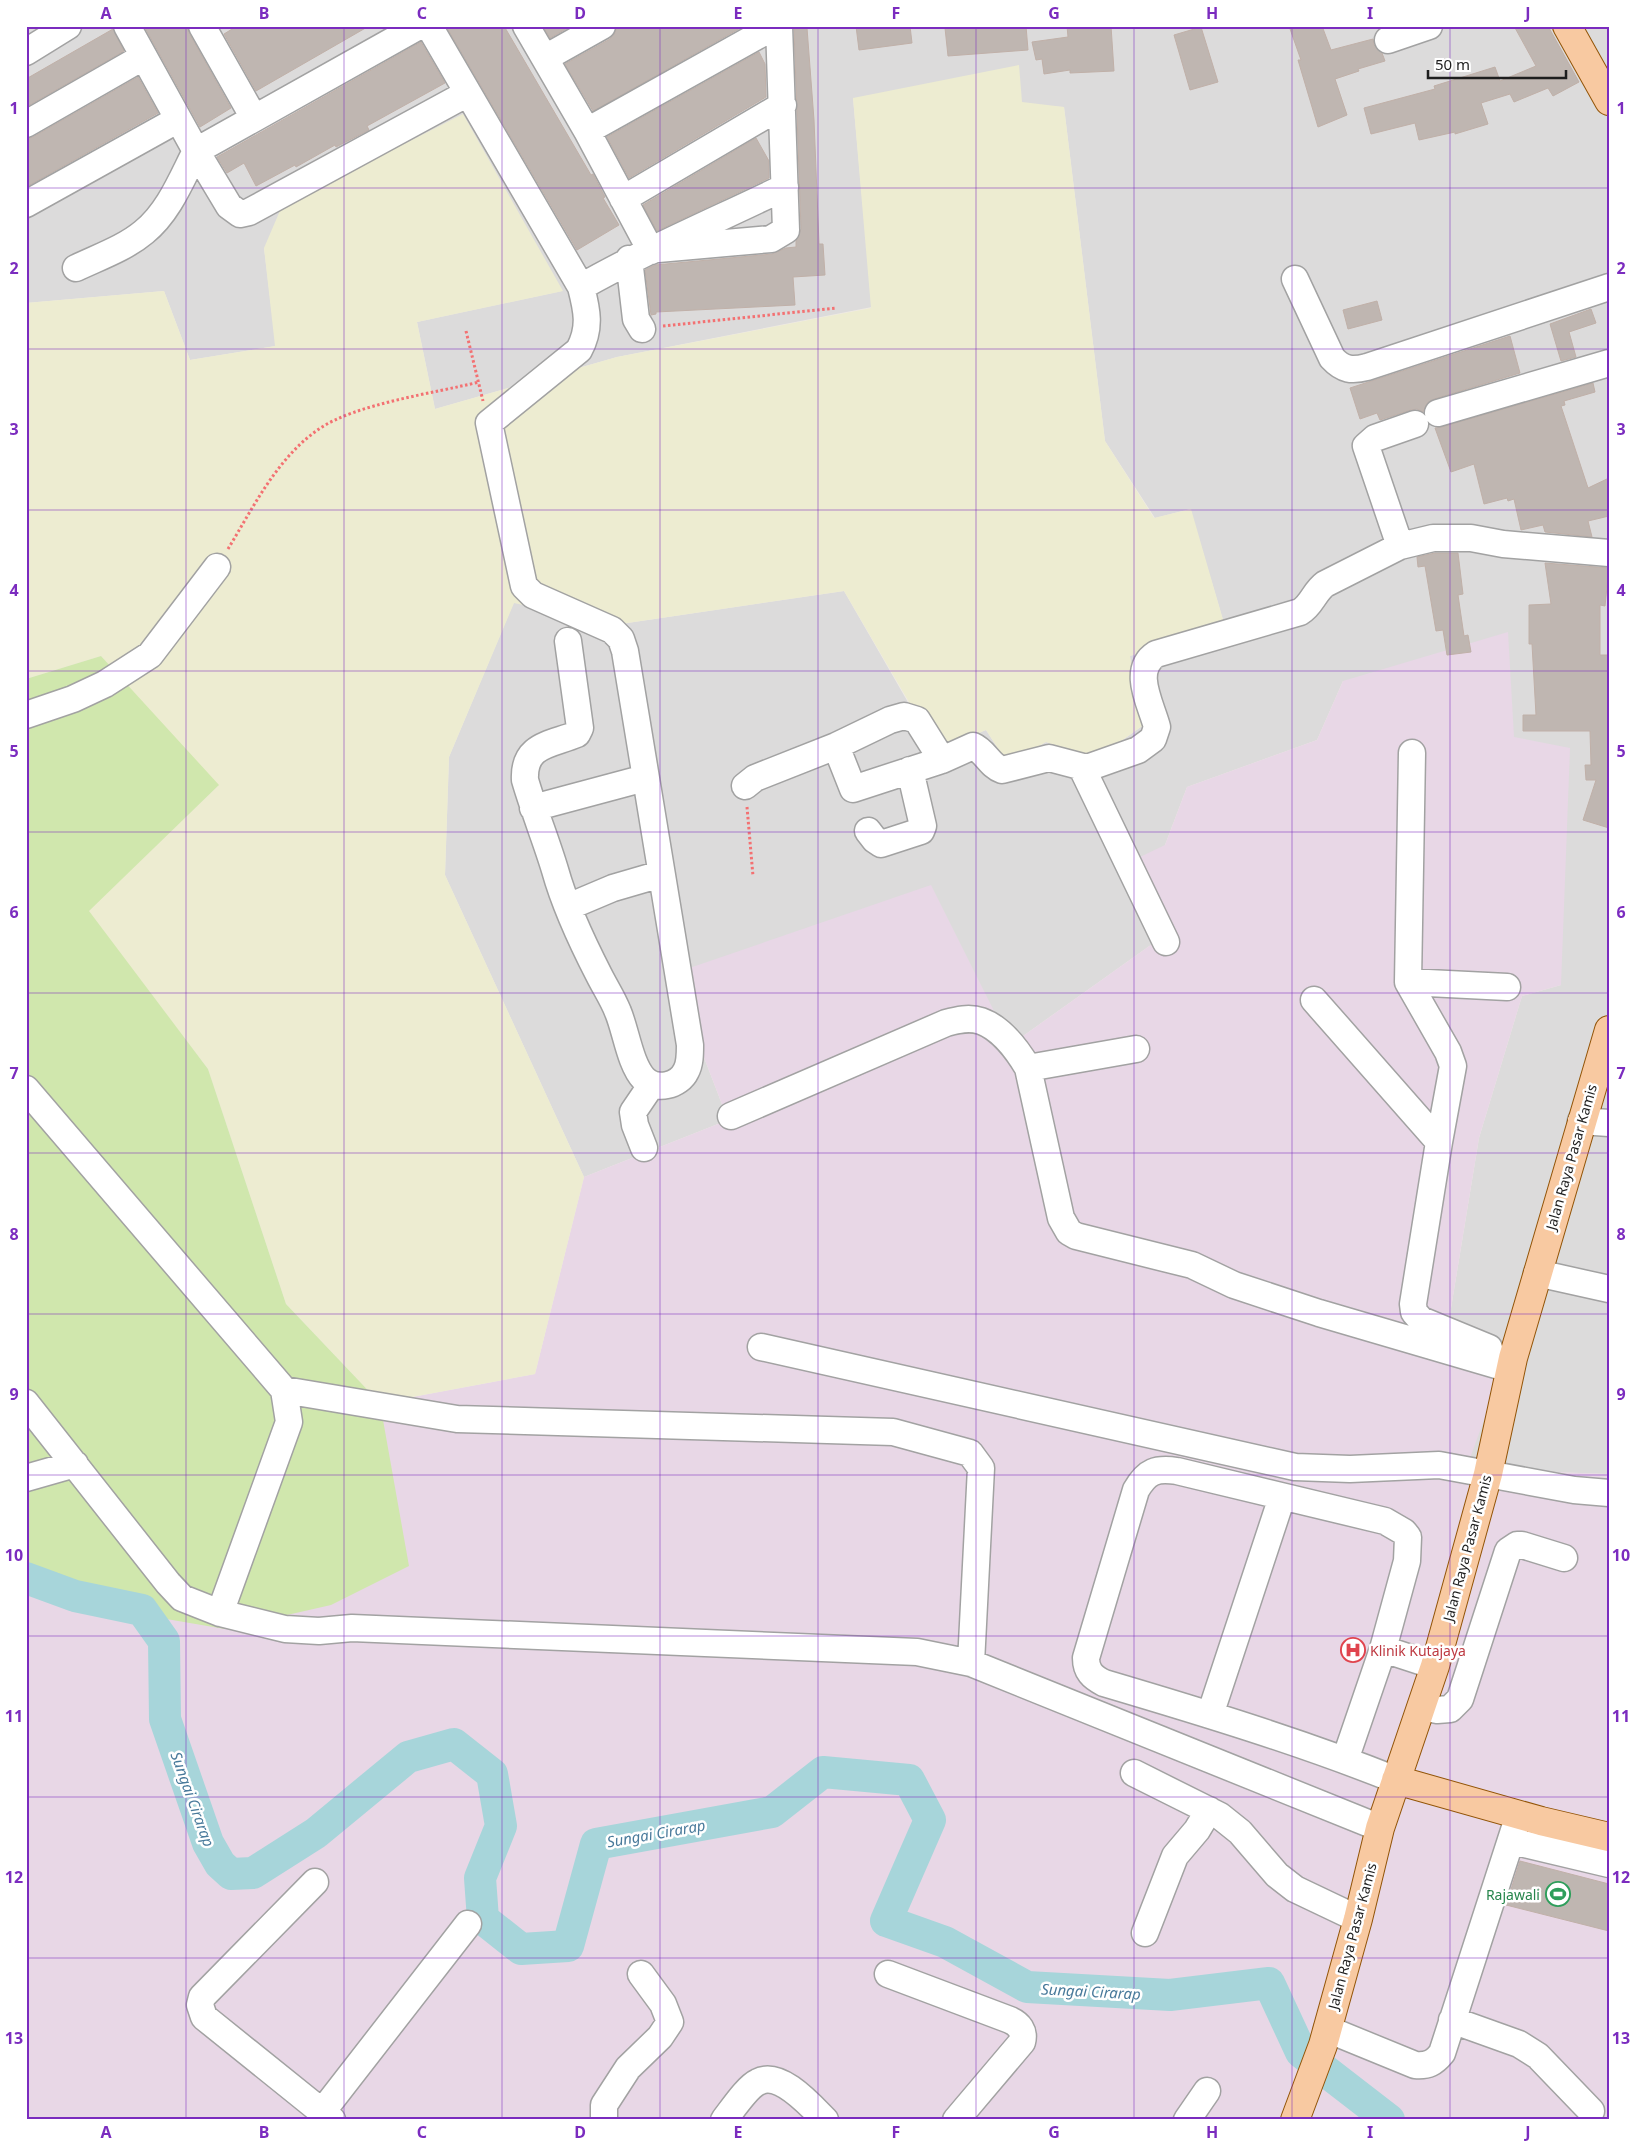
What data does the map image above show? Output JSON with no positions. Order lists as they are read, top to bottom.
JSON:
{
  "streets": {
    "main road": ["Jalan Raya Pasar Kamis"]
  },
  "water": ["Sungai Cirarap"],
  "places": {
    "hospital": ["Klinik Kutajaya"],
    "sports": ["Rajawali"]
  },
  "scale_bar": "50 m",
  "grid": {
    "columns": [
      "A",
      "B",
      "C",
      "D",
      "E",
      "F",
      "G",
      "H",
      "I",
      "J"
    ],
    "rows": [
      "1",
      "2",
      "3",
      "4",
      "5",
      "6",
      "7",
      "8",
      "9",
      "10",
      "11",
      "12",
      "13"
    ]
  }
}
